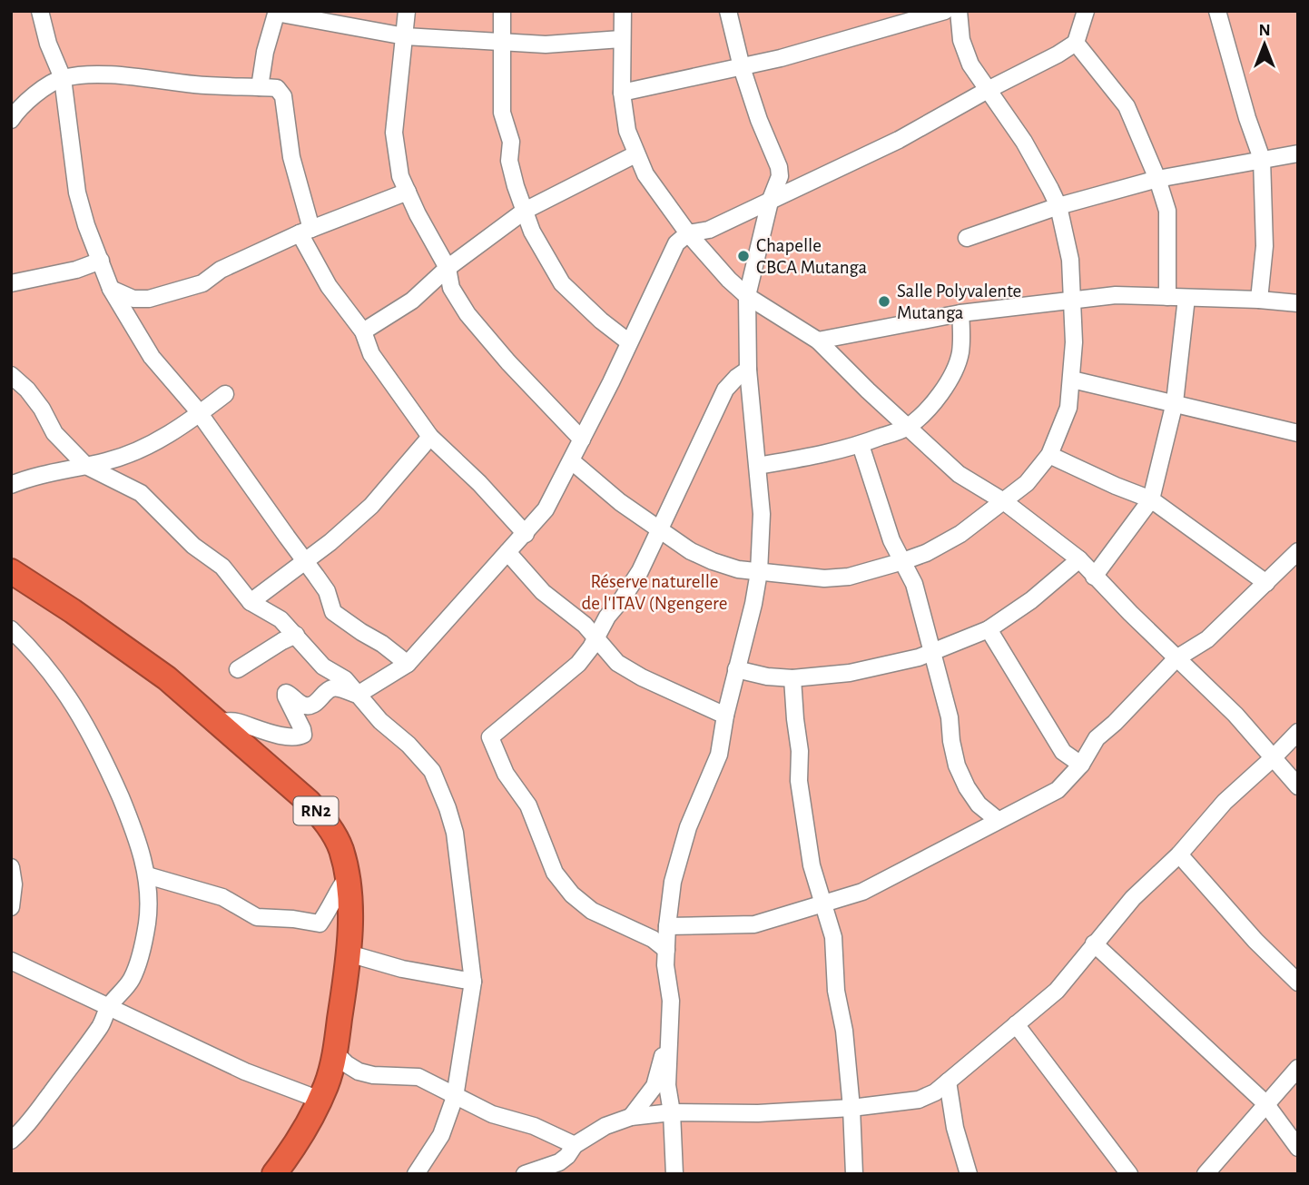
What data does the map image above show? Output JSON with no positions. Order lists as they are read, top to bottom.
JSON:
{
  "streets": {
    "highway": ["RN2"]
  },
  "parks": ["Réserve naturelle de l'ITAV (Ngengere"],
  "places": ["Chapelle CBCA Mutanga", "Salle Polyvalente Mutanga"],
  "north": "top"
}
